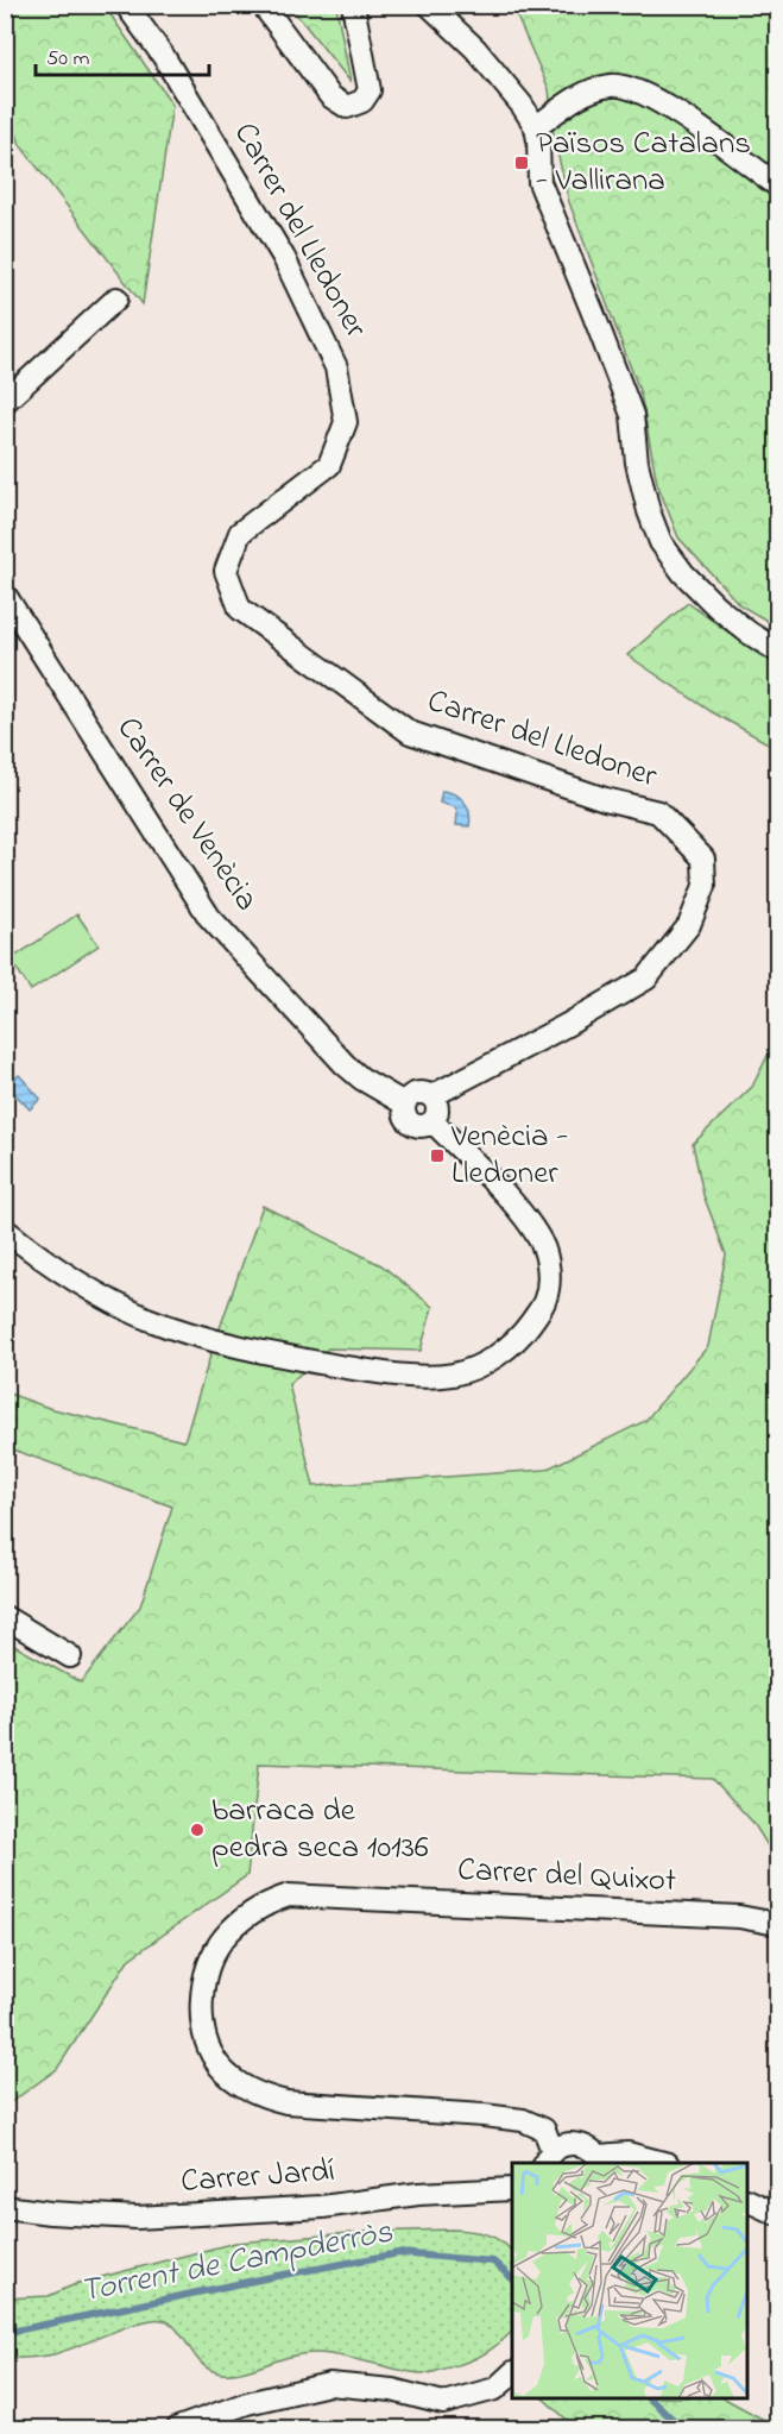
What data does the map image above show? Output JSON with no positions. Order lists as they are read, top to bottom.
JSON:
{
  "streets": {
    "street": [
      "Carrer del Lledoner",
      "Carrer de Venècia",
      "Carrer del Quixot",
      "Carrer Jardí"
    ]
  },
  "crossings": [
    ["Carrer del Lledoner", "Carrer de Venècia"]
  ],
  "water": ["Torrent de Campderròs"],
  "places": {
    "transit": ["Països Catalans - Vallirana", "Venècia - Lledoner"],
    "other": ["barraca de pedra seca 10136"]
  },
  "scale_bar": "50 m"
}
